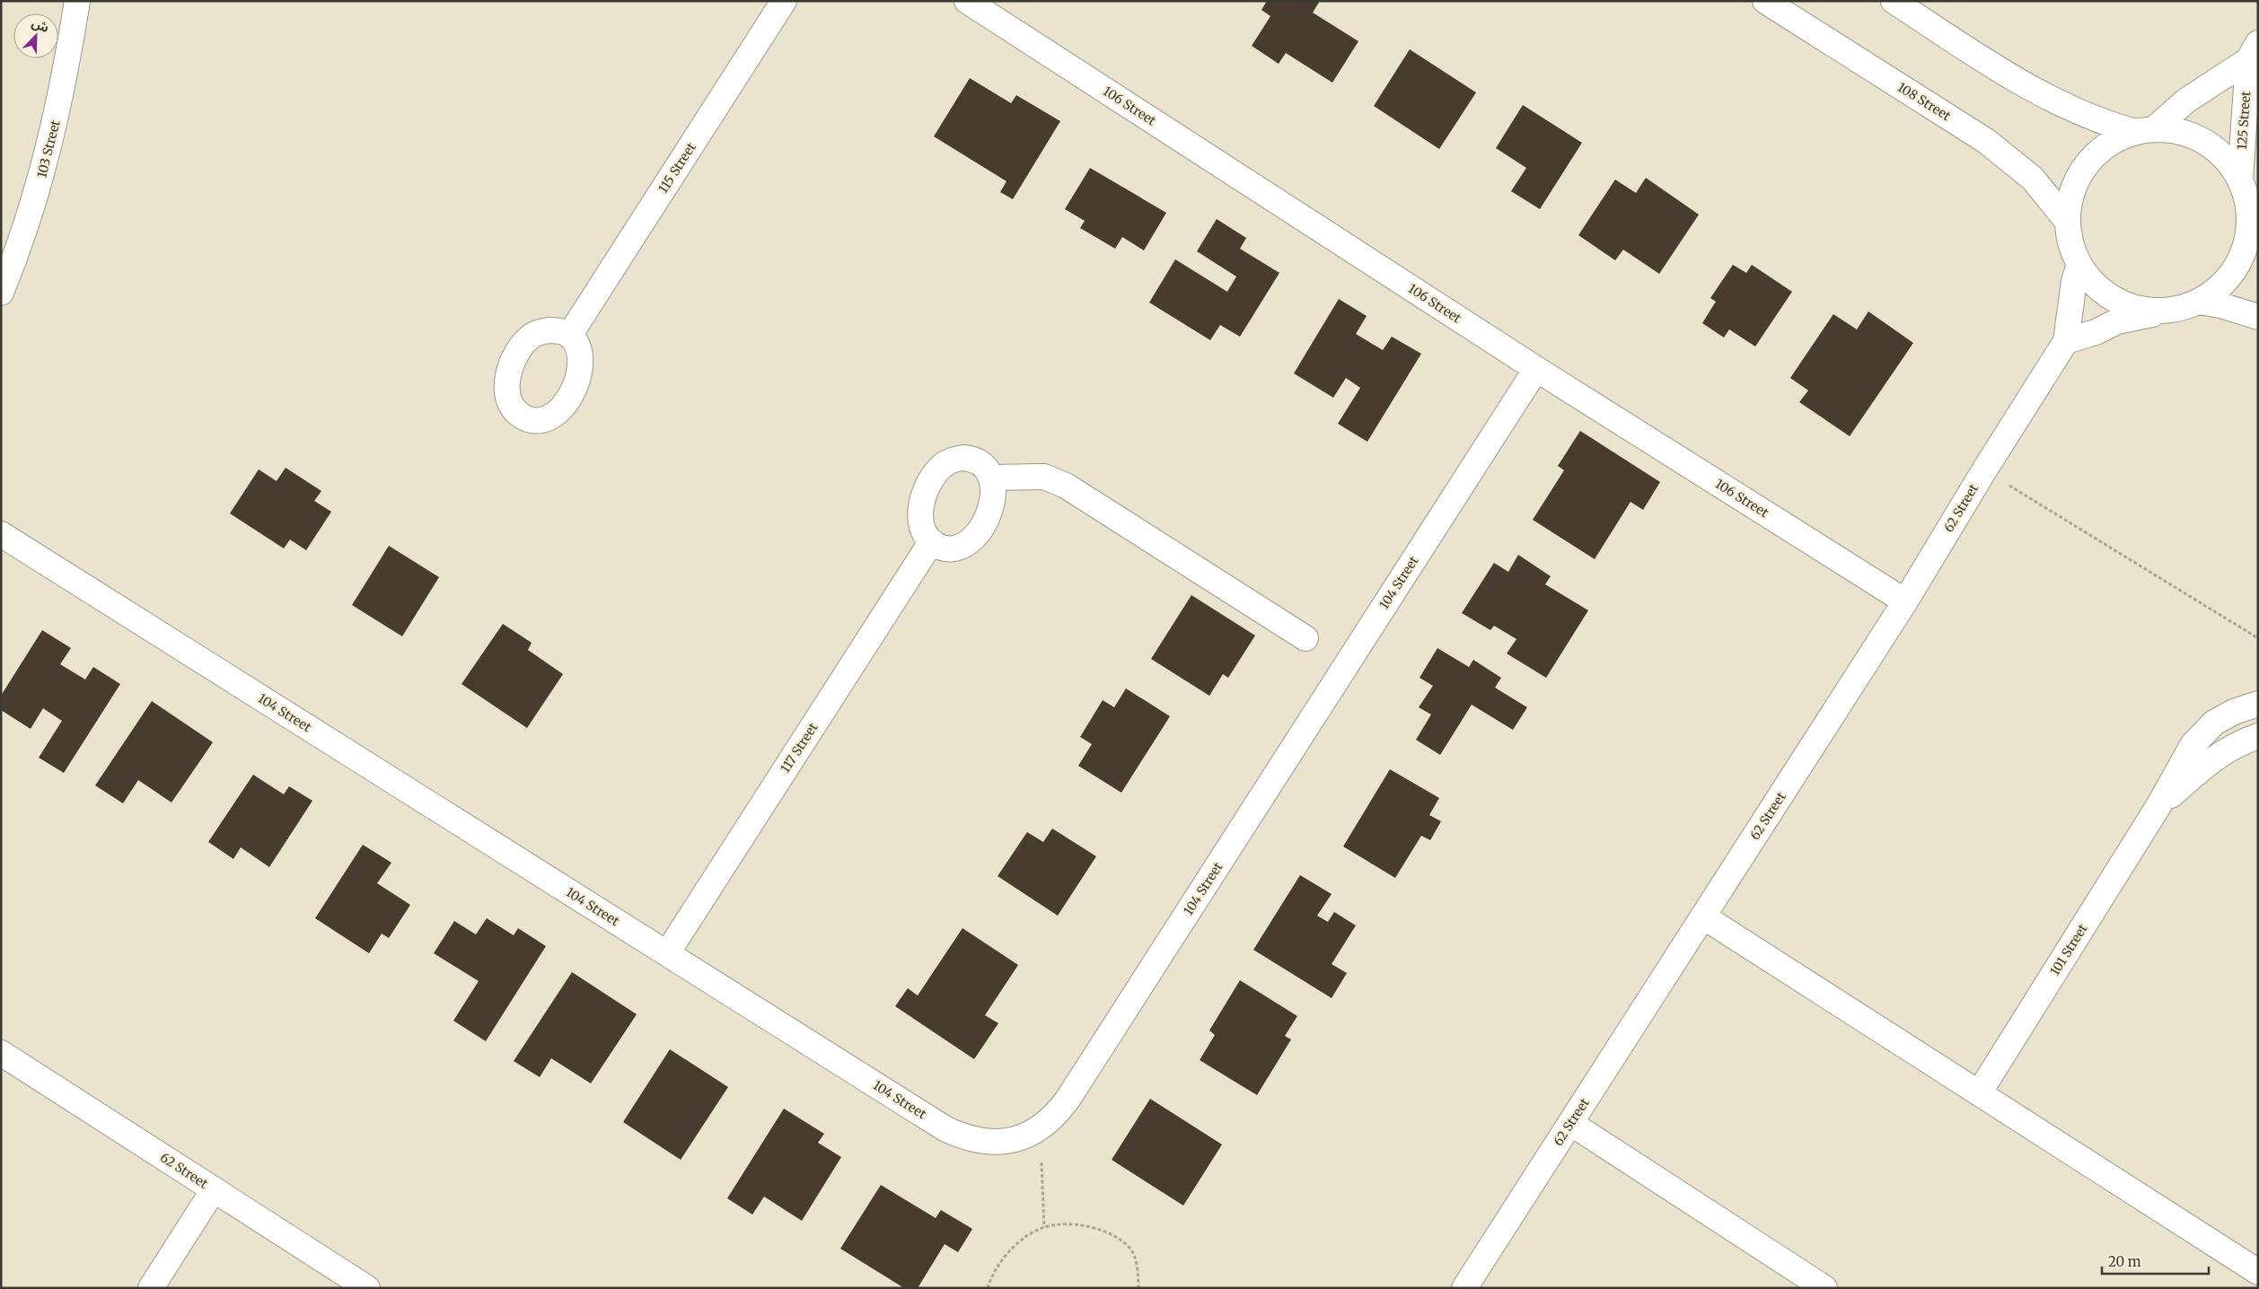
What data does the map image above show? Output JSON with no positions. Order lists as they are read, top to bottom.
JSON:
{
  "streets": {
    "street": [
      "108 Street",
      "106 Street",
      "125 Street",
      "103 Street",
      "115 Street",
      "62 Street",
      "104 Street",
      "117 Street",
      "101 Street"
    ]
  },
  "crossings": [
    ["106 Street", "62 Street"],
    ["106 Street", "104 Street"],
    ["104 Street", "117 Street"]
  ],
  "scale_bar": "20 m",
  "north": "top right"
}
